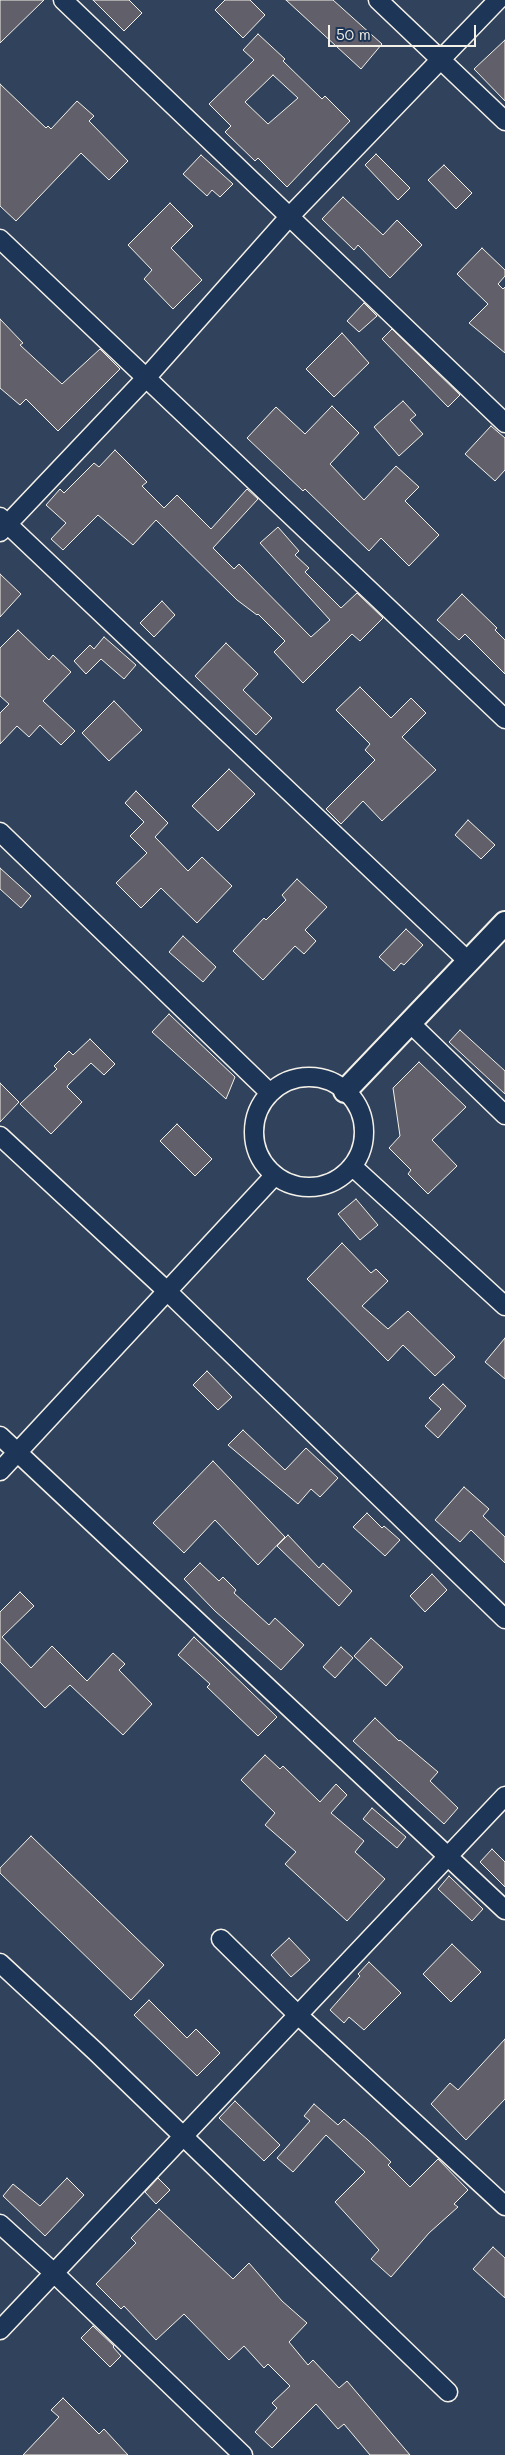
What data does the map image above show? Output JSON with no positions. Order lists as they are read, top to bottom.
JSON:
{
  "scale_bar": "50 m"
}
